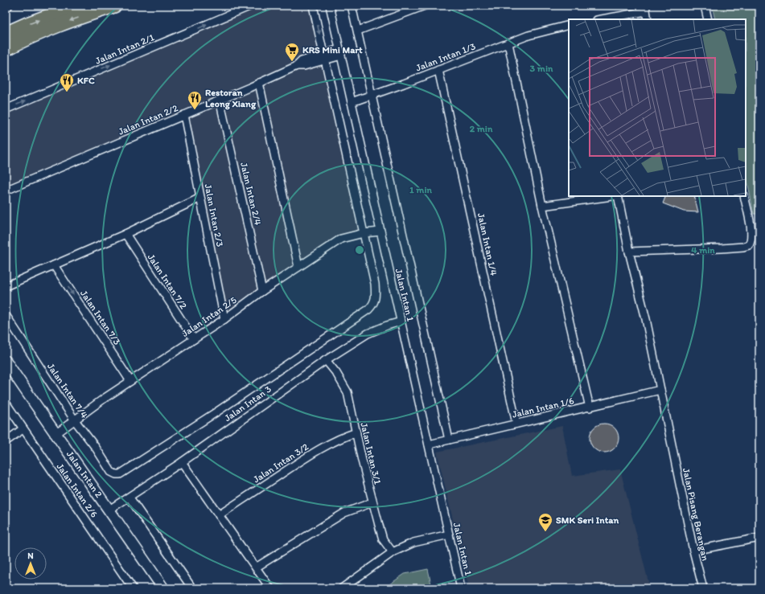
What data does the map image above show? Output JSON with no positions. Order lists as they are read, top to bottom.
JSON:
{
  "streets": {
    "street": [
      "Jalan Intan 2/1",
      "Jalan Intan 1/3",
      "Jalan Intan 2/2",
      "Jalan Intan 2/4",
      "Jalan Intan 2/3",
      "Jalan Intan 1/4",
      "Jalan Intan 7/2",
      "Jalan Intan 1",
      "Jalan Intan 2/5",
      "Jalan Intan 7/3",
      "Jalan Intan 7/4",
      "Jalan Intan 3",
      "Jalan Intan 1/6",
      "Jalan Intan 3/1",
      "Jalan Intan 3/2",
      "Jalan Intan 2",
      "Jalan Intan 2/6",
      "Jalan Pisang Berangan"
    ]
  },
  "crossings": [
    ["Jalan Intan 1/3", "Jalan Intan 1/4"],
    ["Jalan Intan 1/3", "Jalan Intan 1"],
    ["Jalan Intan 2/2", "Jalan Intan 2/4"],
    ["Jalan Intan 2/2", "Jalan Intan 2/3"],
    ["Jalan Intan 2/2", "Jalan Intan 1"],
    ["Jalan Intan 2/4", "Jalan Intan 2/5"],
    ["Jalan Intan 2/3", "Jalan Intan 2/5"],
    ["Jalan Intan 1/4", "Jalan Intan 1/6"],
    ["Jalan Intan 7/2", "Jalan Intan 2/5"],
    ["Jalan Intan 1", "Jalan Intan 2/5"],
    ["Jalan Intan 1", "Jalan Intan 3"],
    ["Jalan Intan 1", "Jalan Intan 1/6"],
    ["Jalan Intan 2/5", "Jalan Intan 7/3"],
    ["Jalan Intan 2/5", "Jalan Intan 7/4"],
    ["Jalan Intan 2/5", "Jalan Intan 2"],
    ["Jalan Intan 3", "Jalan Intan 3/1"],
    ["Jalan Intan 3", "Jalan Intan 2"],
    ["Jalan Intan 1/6", "Jalan Pisang Berangan"],
    ["Jalan Intan 3/1", "Jalan Intan 3/2"]
  ],
  "one_way": ["Jalan Intan 2/1", "Jalan Intan 7/3"],
  "places": {
    "supermarket": ["KRS Mini Mart"],
    "restaurant": ["KFC", "Restoran Leong Xiang"],
    "school or university": ["SMK Seri Intan"]
  },
  "north": "top",
  "rings": [
    "3 min",
    "2 min",
    "1 min",
    "4 min"
  ]
}
